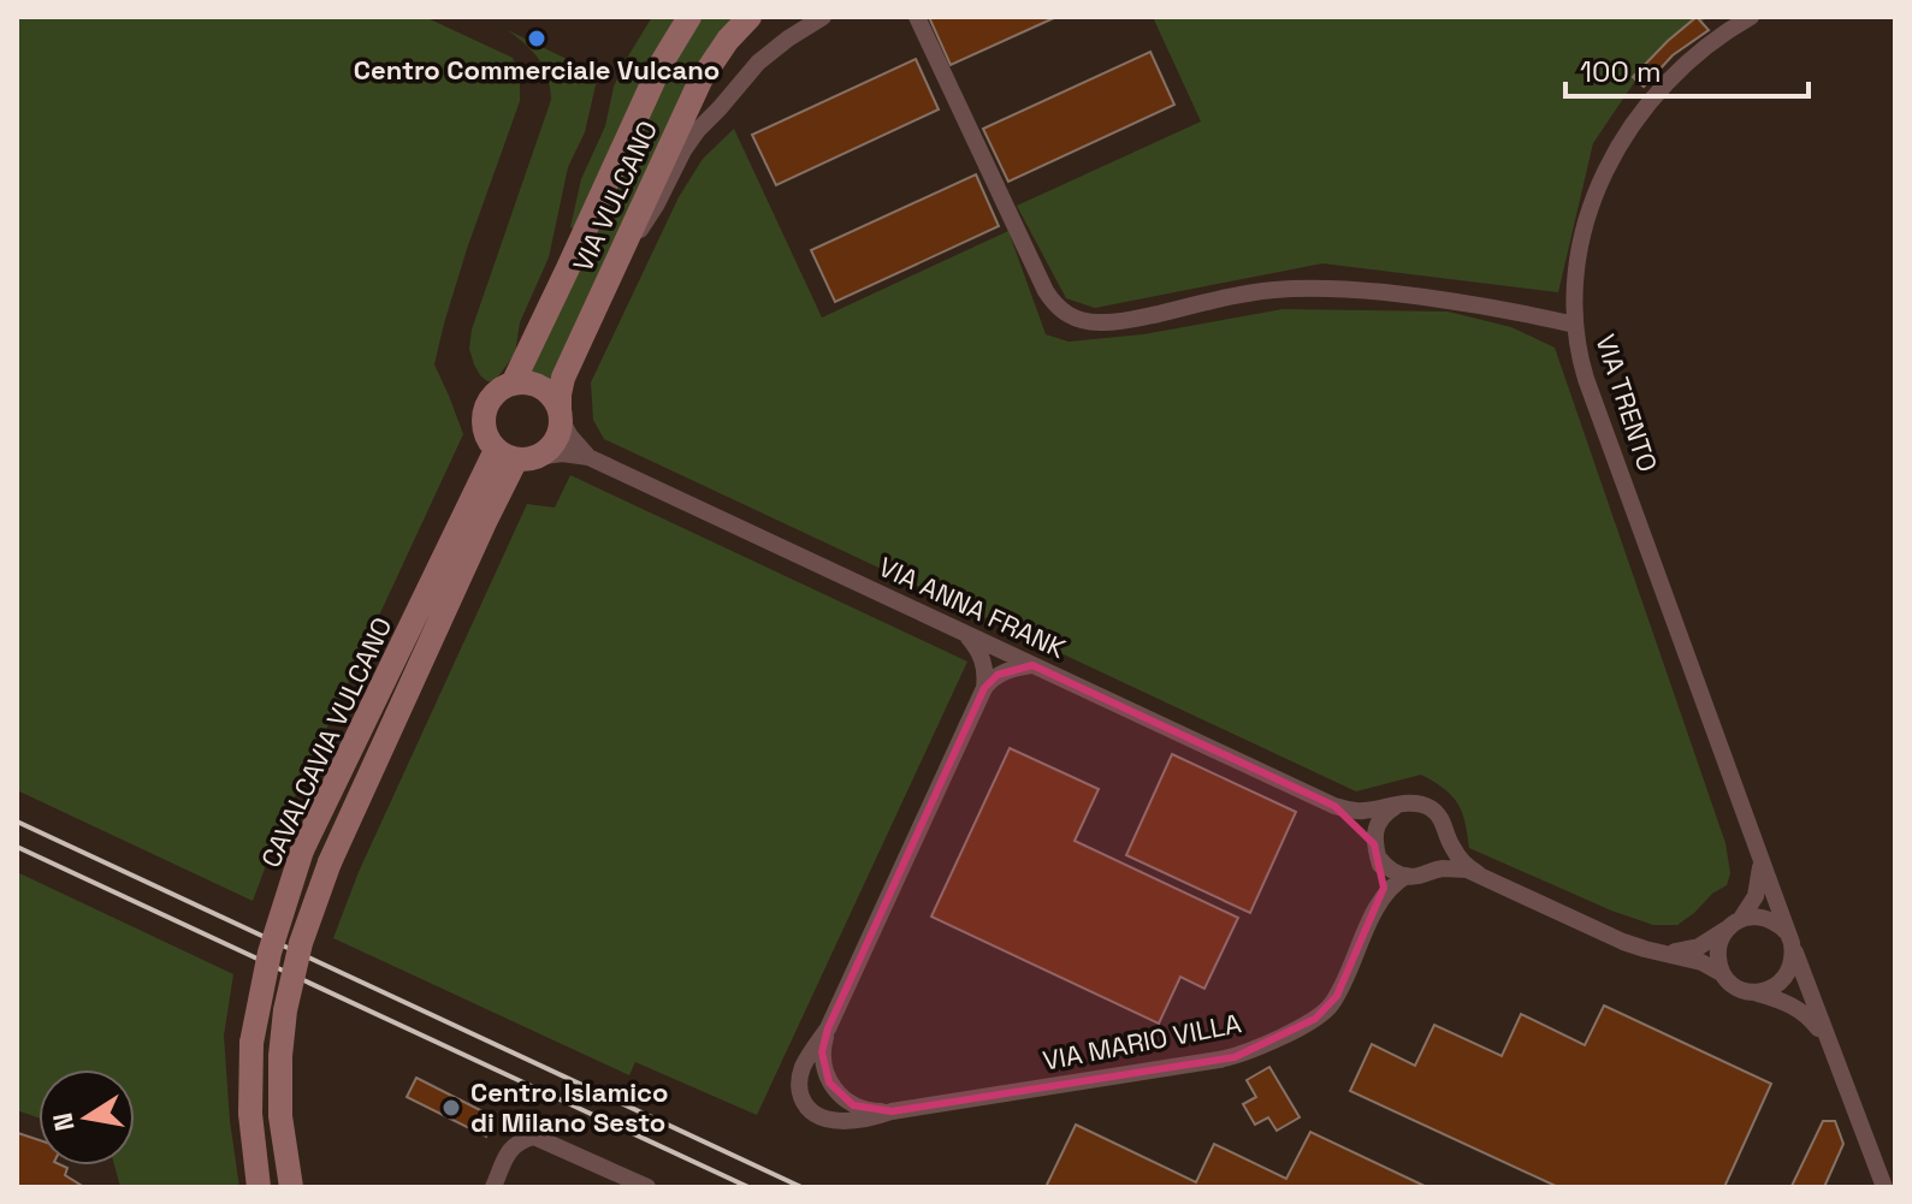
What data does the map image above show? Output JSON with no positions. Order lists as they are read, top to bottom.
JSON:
{
  "streets": {
    "main road": ["VIA VULCANO", "CAVALCAVIA VULCANO"],
    "street": ["VIA TRENTO", "VIA ANNA FRANK", "VIA MARIO VILLA"]
  },
  "crossings": [
    ["VIA VULCANO", "VIA ANNA FRANK"],
    ["VIA VULCANO", "CAVALCAVIA VULCANO"],
    ["VIA ANNA FRANK", "CAVALCAVIA VULCANO"],
    ["VIA ANNA FRANK", "VIA MARIO VILLA"]
  ],
  "places": ["Centro Commerciale Vulcano", "Centro Islamico di Milano Sesto"],
  "scale_bar": "100 m",
  "north": "left"
}
